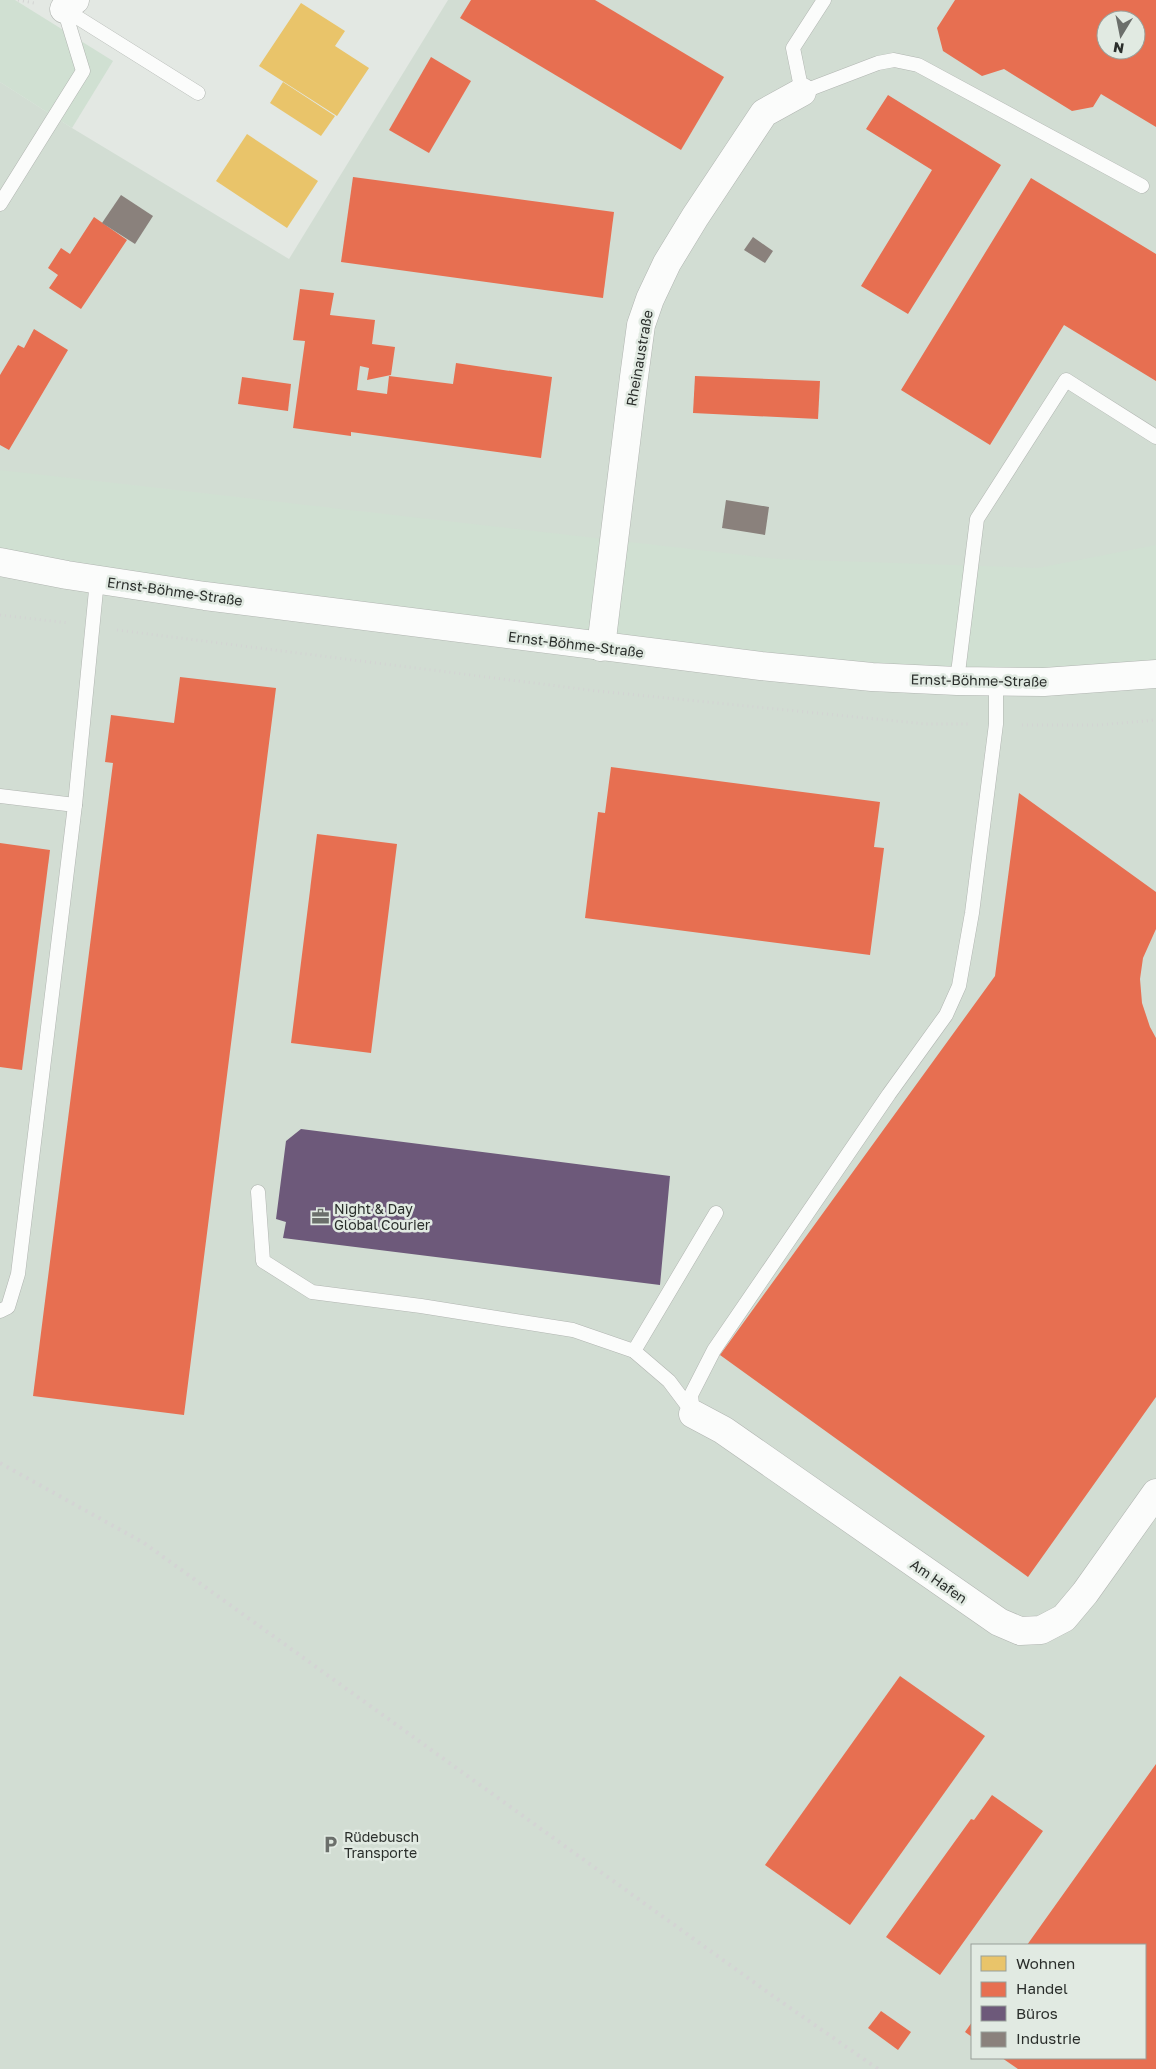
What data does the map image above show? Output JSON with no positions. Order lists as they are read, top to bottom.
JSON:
{
  "streets": {
    "street": ["Rheinaustraße", "Ernst-Böhme-Straße", "Am Hafen"]
  },
  "crossings": [
    ["Rheinaustraße", "Ernst-Böhme-Straße"]
  ],
  "places": {
    "office": ["Night & Day Global Courier"],
    "parking": ["Rüdebusch Transporte"]
  },
  "legend": [
    "Wohnen",
    "Handel",
    "Büros",
    "Industrie"
  ],
  "north": "bottom"
}
